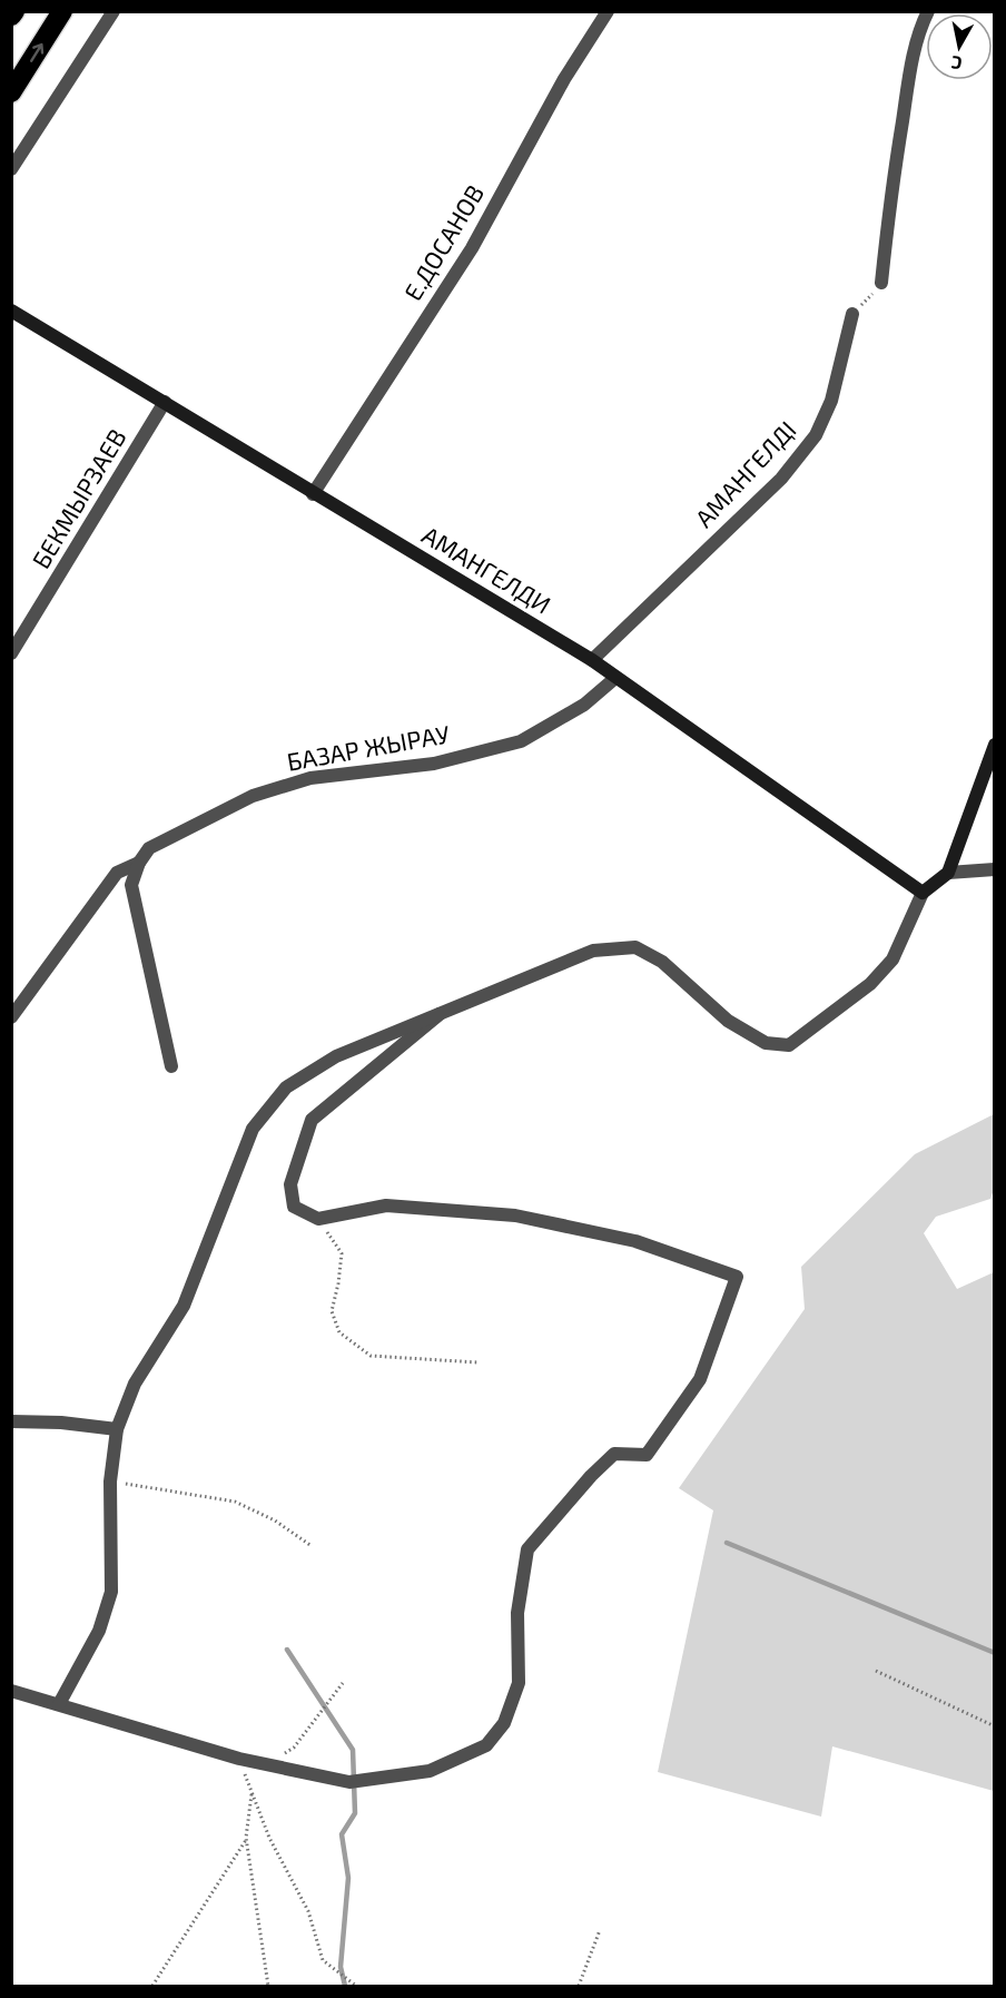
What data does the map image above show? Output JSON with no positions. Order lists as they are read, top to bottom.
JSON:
{
  "streets": {
    "main road": ["АМАНГЕЛДИ"],
    "street": [
      "Е.ДОСАНОВ",
      "АМАНГЕЛДІ",
      "БЕКМЫРЗАЕВ",
      "БАЗАР ЖЫРАУ"
    ]
  },
  "crossings": [
    ["Е.ДОСАНОВ", "АМАНГЕЛДИ"],
    ["АМАНГЕЛДІ", "АМАНГЕЛДИ"],
    ["БЕКМЫРЗАЕВ", "АМАНГЕЛДИ"],
    ["АМАНГЕЛДИ", "БАЗАР ЖЫРАУ"]
  ],
  "north": "bottom"
}
